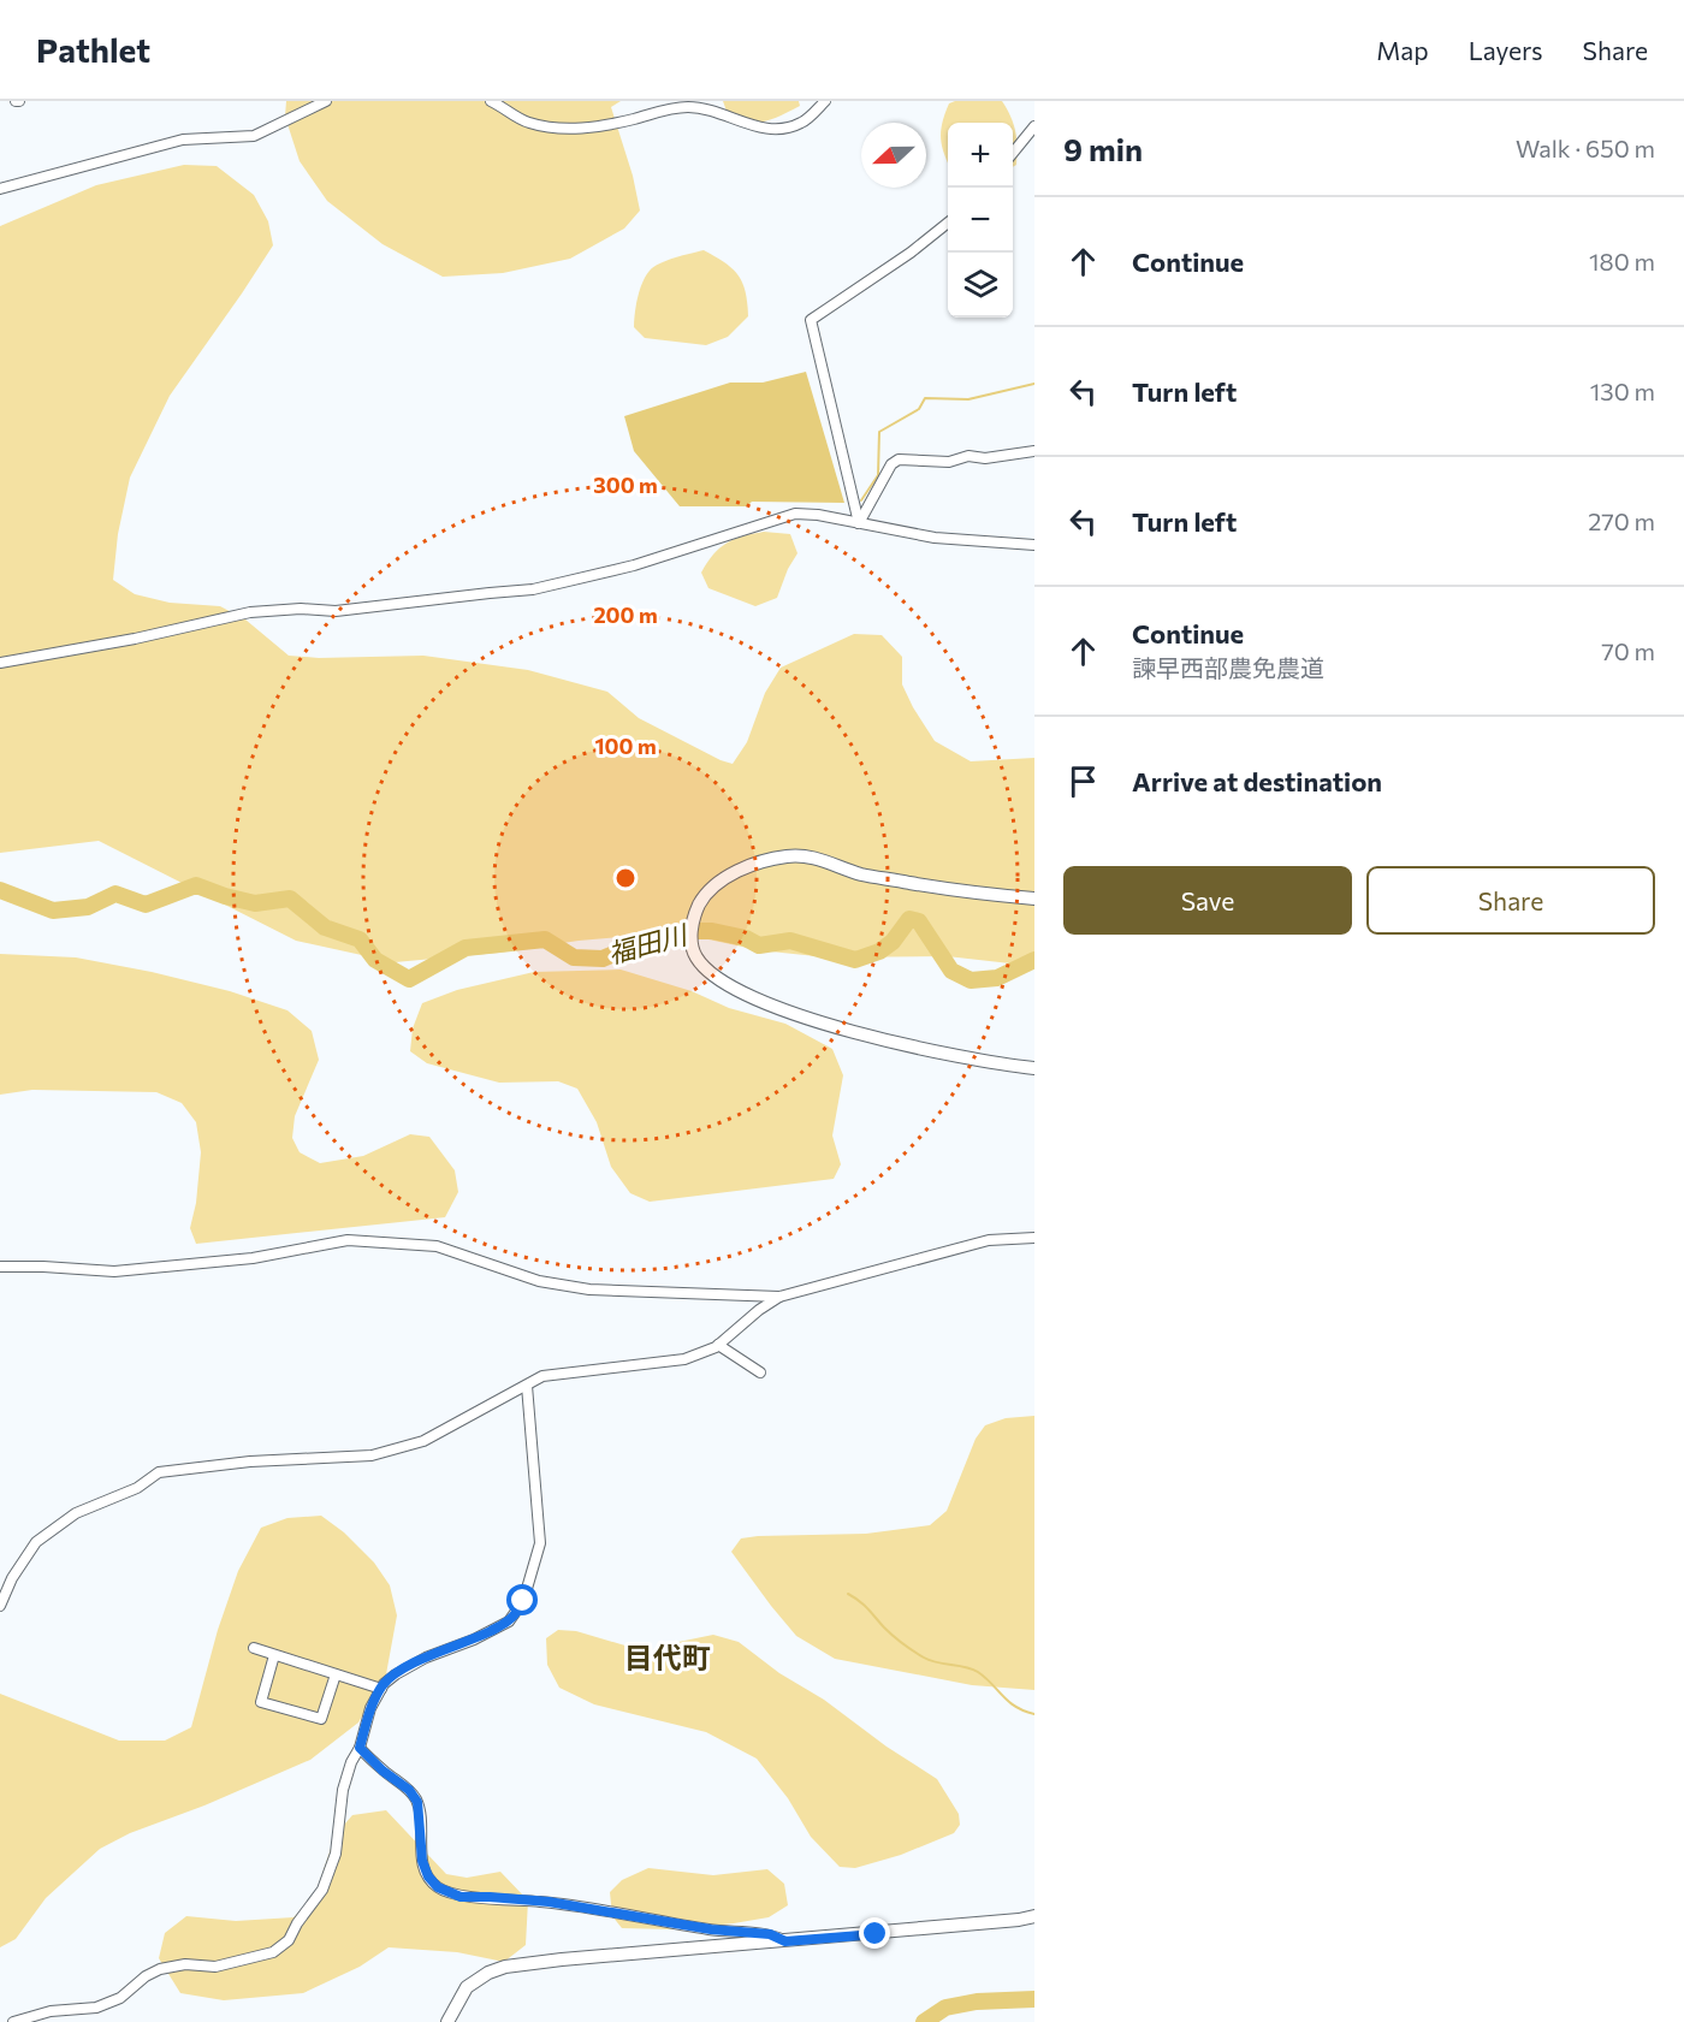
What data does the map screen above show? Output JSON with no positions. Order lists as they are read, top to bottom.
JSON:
{
  "districts": ["目代町"],
  "water": ["福田川"],
  "north": "left",
  "page": {
    "header": "Pathlet",
    "nav": ["Map", "Layers", "Share"],
    "heading": ["9 min", "Walk · 650 m"],
    "map_buttons": ["+", "−"],
    "list": [
      ["Continue", "180 m"],
      ["Turn left", "130 m"],
      ["Turn left", "270 m"],
      ["Continue", "諫早西部農免農道", "70 m"],
      "Arrive at destination"
    ],
    "buttons": ["Save", "Share"]
  },
  "rings": ["300 m", "200 m", "100 m"]
}
